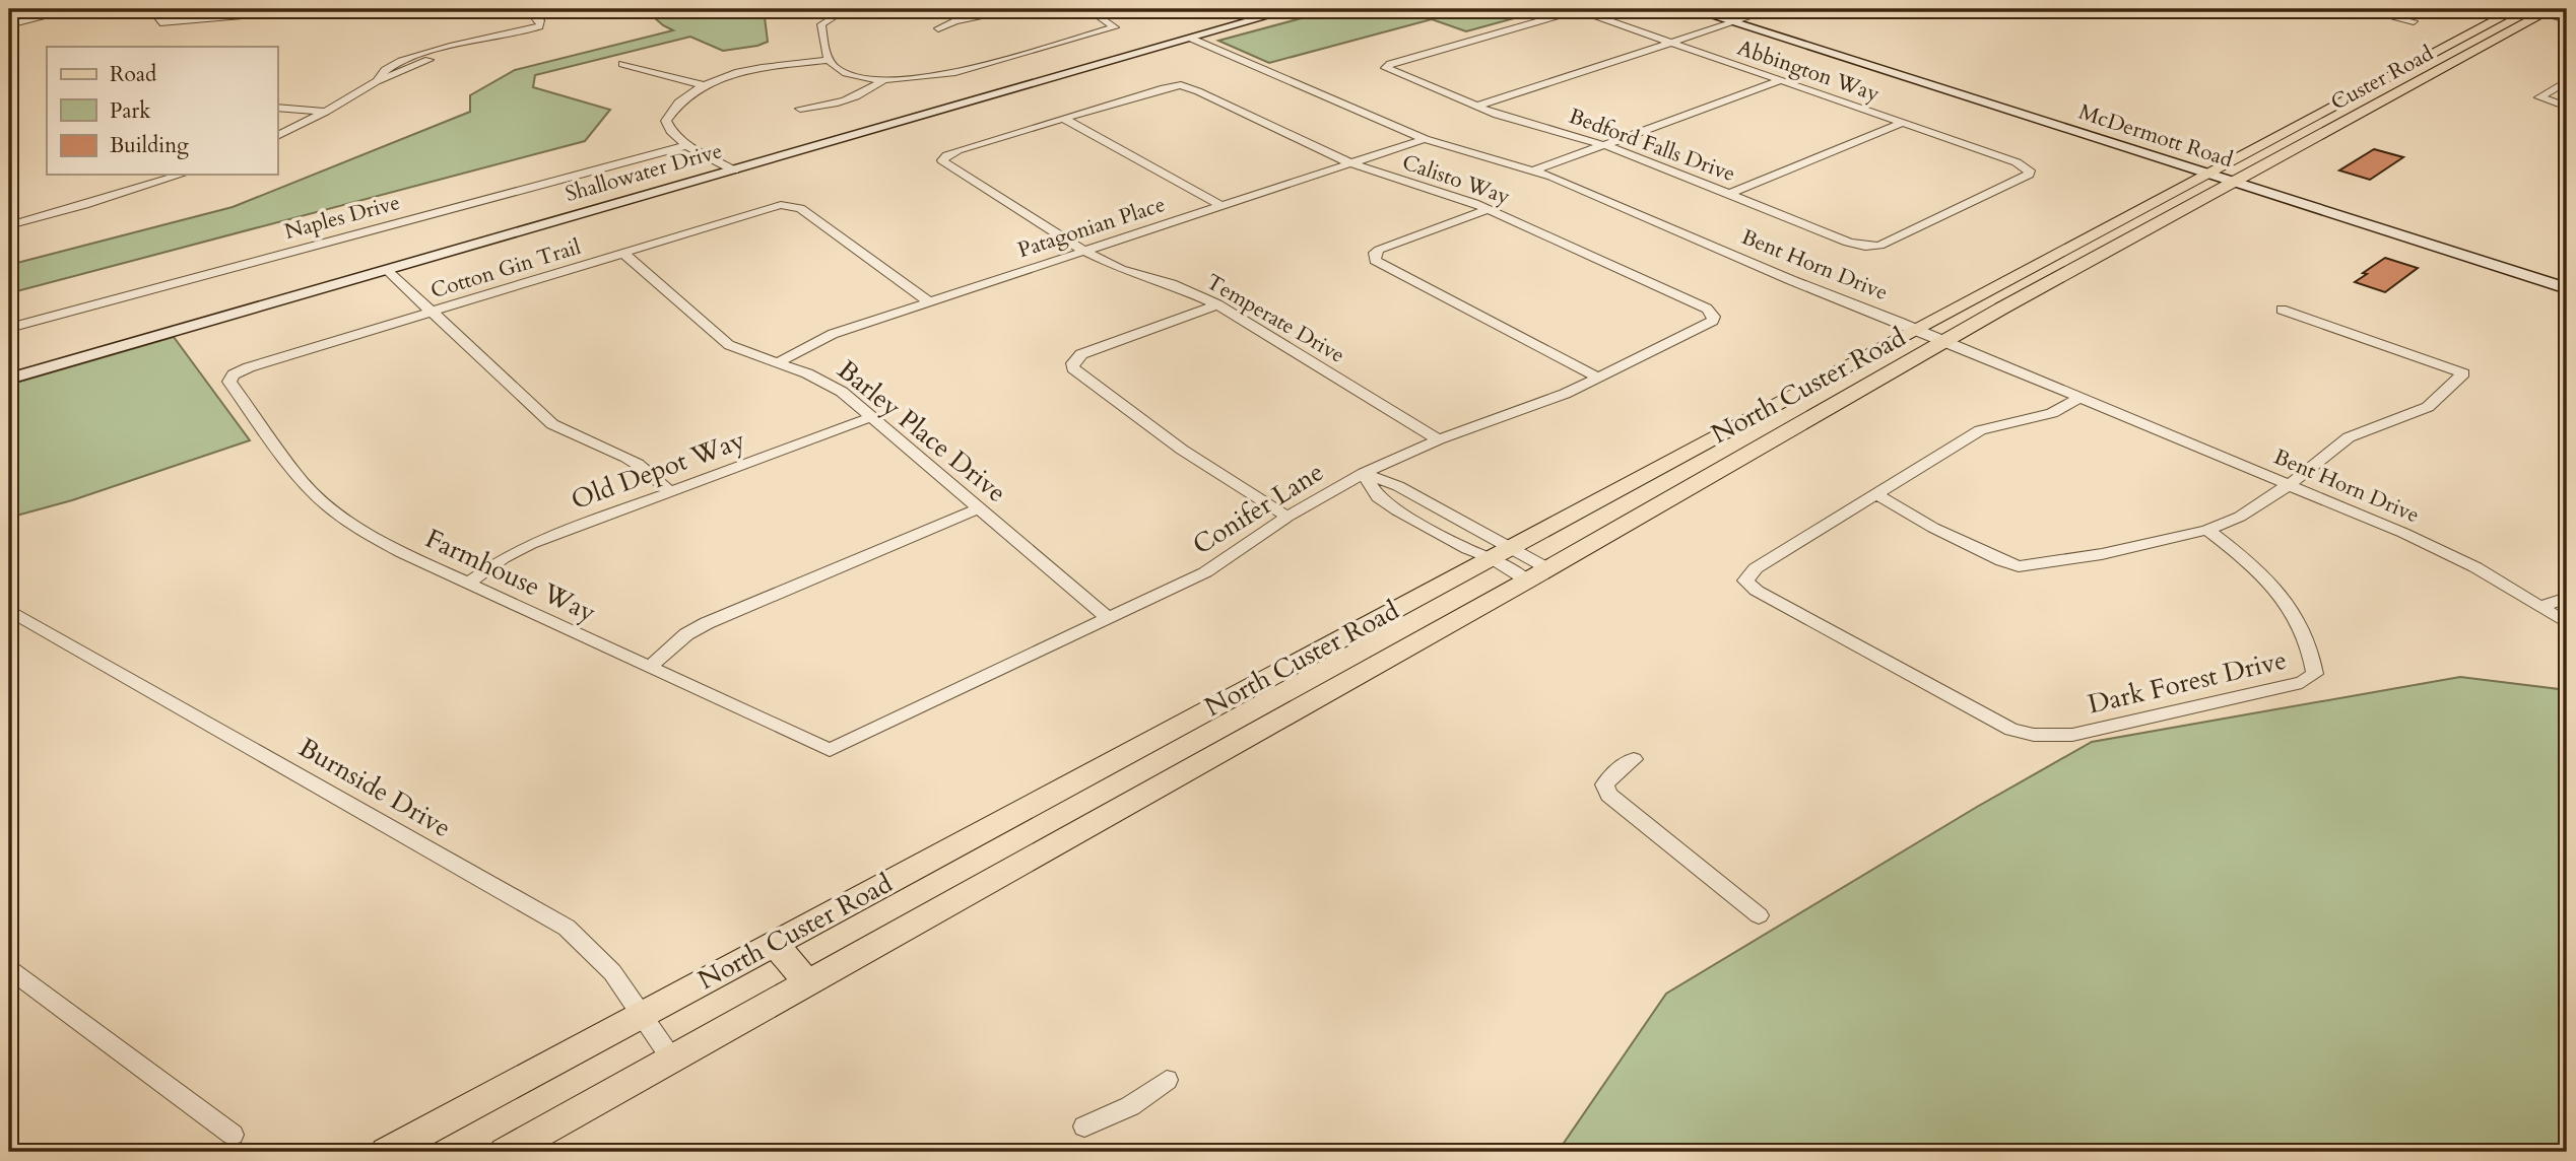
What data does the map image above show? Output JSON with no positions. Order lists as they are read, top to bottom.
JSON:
{
  "streets": {
    "main road": [
      "Custer Road",
      "McDermott Road",
      "Shallowater Drive",
      "North Custer Road"
    ],
    "street": [
      "Abbington Way",
      "Bedford Falls Drive",
      "Calisto Way",
      "Naples Drive",
      "Patagonian Place",
      "Bent Horn Drive",
      "Cotton Gin Trail",
      "Temperate Drive",
      "Barley Place Drive",
      "Old Depot Way",
      "Conifer Lane",
      "Farmhouse Way",
      "Dark Forest Drive",
      "Burnside Drive"
    ]
  },
  "crossings": [
    ["Abbington Way", "Bedford Falls Drive"],
    ["Custer Road", "McDermott Road"],
    ["Custer Road", "North Custer Road"],
    ["McDermott Road", "North Custer Road"],
    ["Shallowater Drive", "Bent Horn Drive"],
    ["Calisto Way", "Patagonian Place"],
    ["Calisto Way", "Temperate Drive"],
    ["Calisto Way", "Conifer Lane"],
    ["Patagonian Place", "Bent Horn Drive"],
    ["Patagonian Place", "Cotton Gin Trail"],
    ["Patagonian Place", "Temperate Drive"],
    ["Patagonian Place", "Barley Place Drive"],
    ["Bent Horn Drive", "North Custer Road"],
    ["Cotton Gin Trail", "Barley Place Drive"],
    ["Cotton Gin Trail", "Farmhouse Way"],
    ["Temperate Drive", "Conifer Lane"],
    ["North Custer Road", "Burnside Drive"],
    ["Barley Place Drive", "Old Depot Way"],
    ["Barley Place Drive", "Conifer Lane"],
    ["Old Depot Way", "Farmhouse Way"],
    ["Conifer Lane", "Farmhouse Way"]
  ],
  "legend": ["Road", "Park", "Building"]
}
